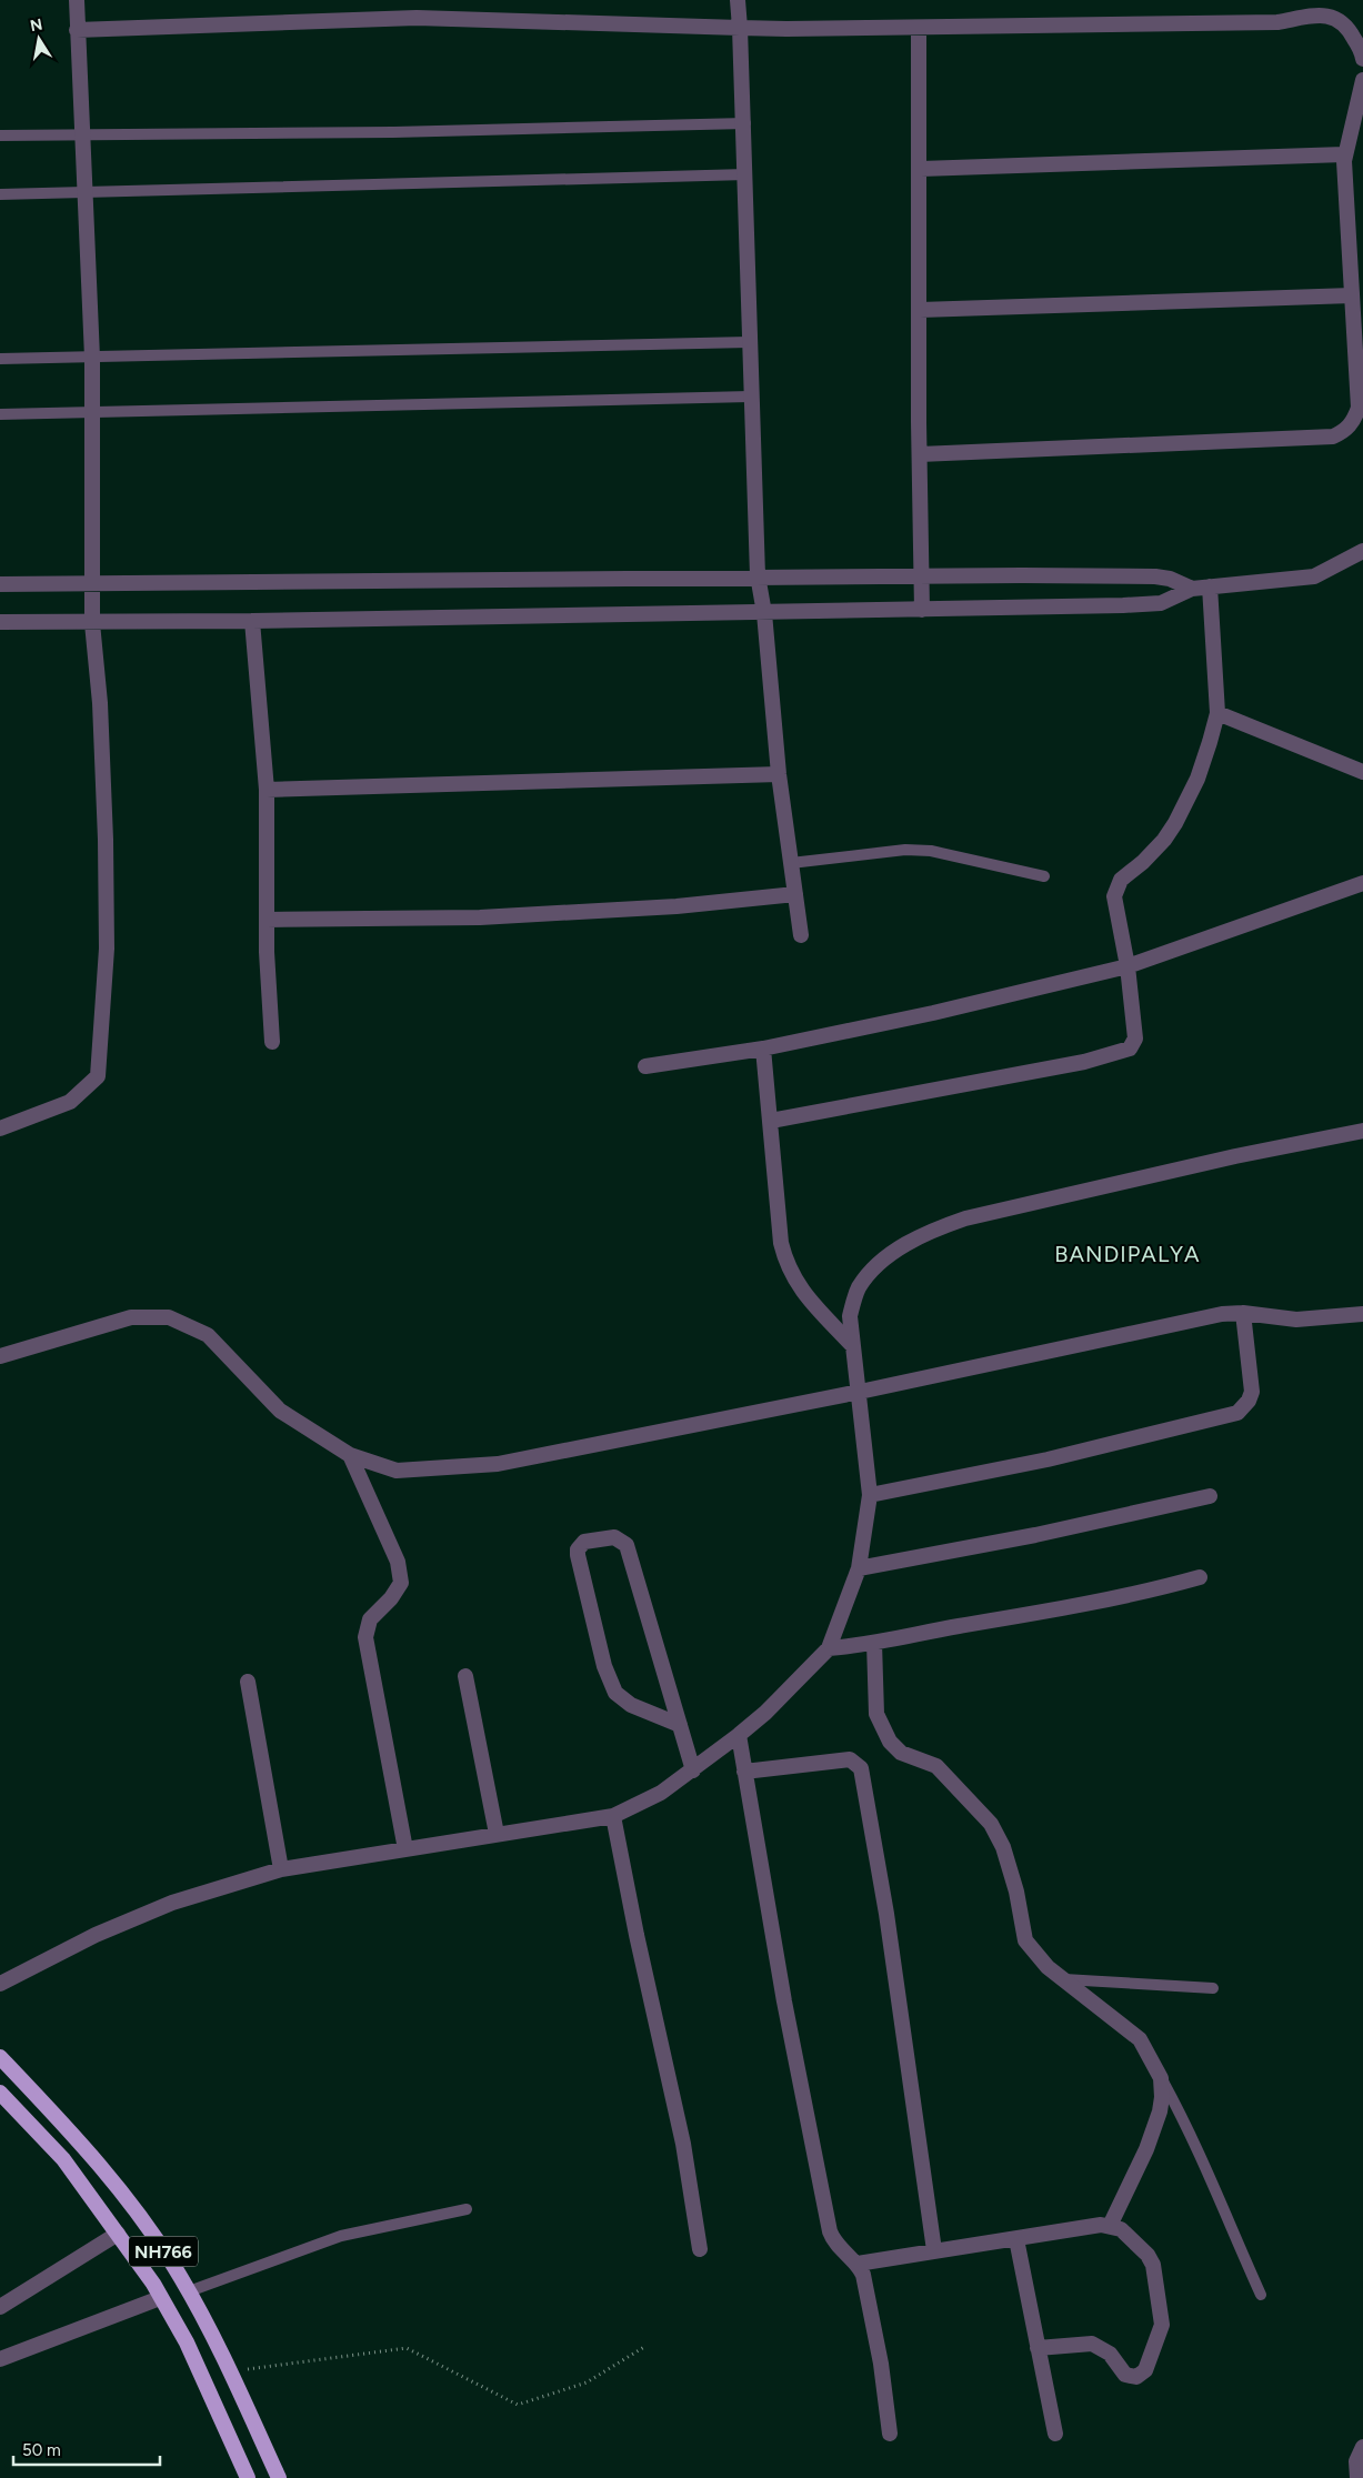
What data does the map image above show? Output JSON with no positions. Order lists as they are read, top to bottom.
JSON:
{
  "streets": {
    "highway": ["NH766"]
  },
  "districts": ["BANDIPALYA"],
  "scale_bar": "50 m",
  "north": "top"
}
